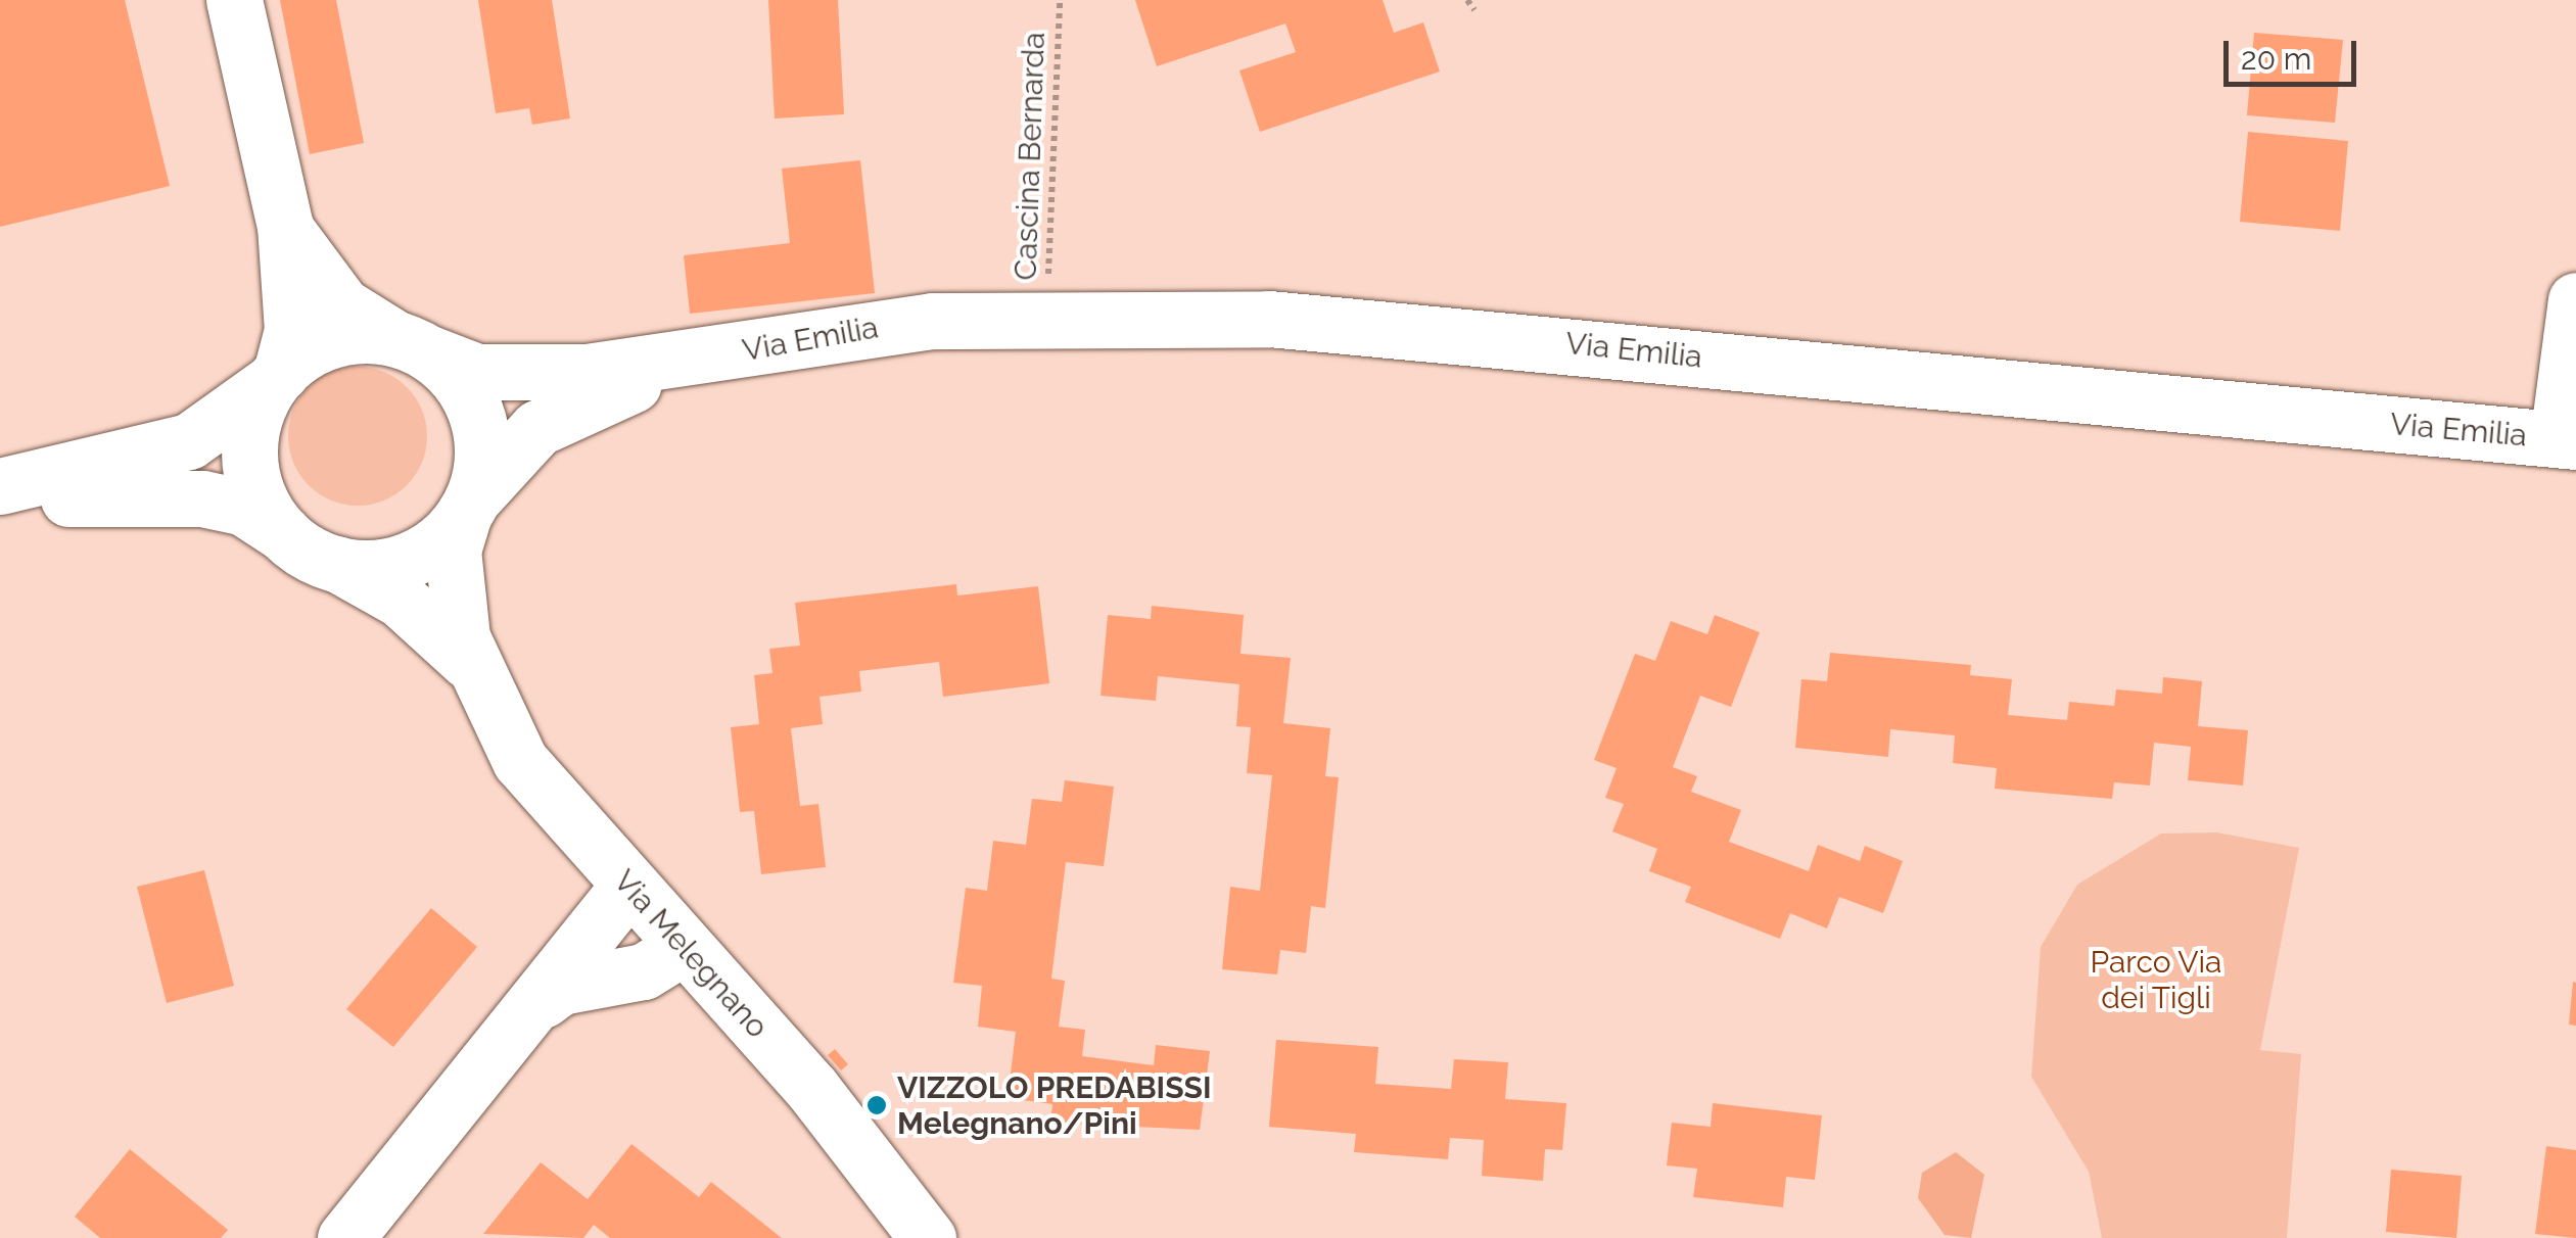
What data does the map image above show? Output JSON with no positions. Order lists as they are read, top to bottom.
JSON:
{
  "streets": {
    "main road": ["Via Emilia", "Via Melegnano"],
    "path": ["Cascina Bernarda"]
  },
  "crossings": [
    ["Cascina Bernarda", "Via Emilia"],
    ["Via Emilia", "Via Melegnano"]
  ],
  "parks": ["Parco Via dei Tigli"],
  "places": ["VIZZOLO PREDABISSI Melegnano/Pini"],
  "scale_bar": "20 m"
}
